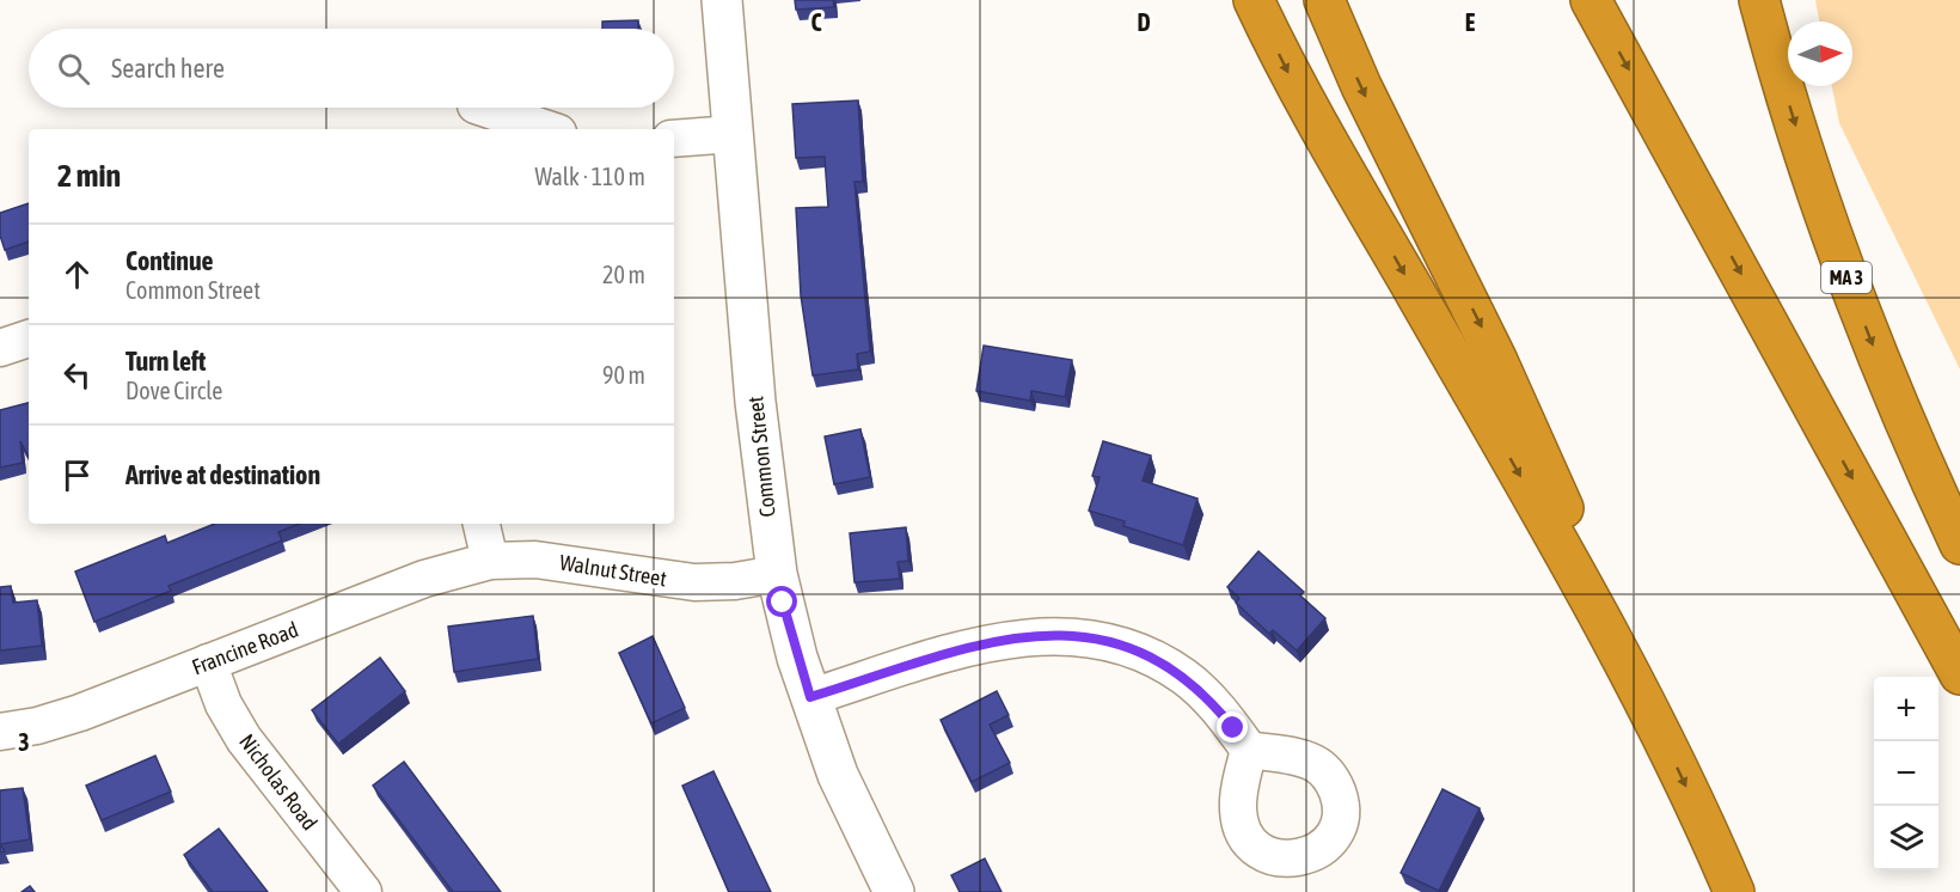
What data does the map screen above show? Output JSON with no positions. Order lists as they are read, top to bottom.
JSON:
{
  "streets": {
    "highway": ["MA 3"],
    "street": [
      "Common Street",
      "Walnut Street",
      "Francine Road",
      "Nicholas Road"
    ]
  },
  "crossings": [
    ["Common Street", "Walnut Street"],
    ["Walnut Street", "Francine Road"],
    ["Francine Road", "Nicholas Road"]
  ],
  "north": "right",
  "page": {
    "search": "Search here",
    "heading": ["2 min", "Walk · 110 m"],
    "list": [
      ["Continue", "Common Street", "20 m"],
      ["Turn left", "Dove Circle", "90 m"],
      "Arrive at destination"
    ],
    "map_buttons": ["+", "−"]
  },
  "grid": {
    "columns": ["C", "D", "E"],
    "rows": ["3"]
  }
}
